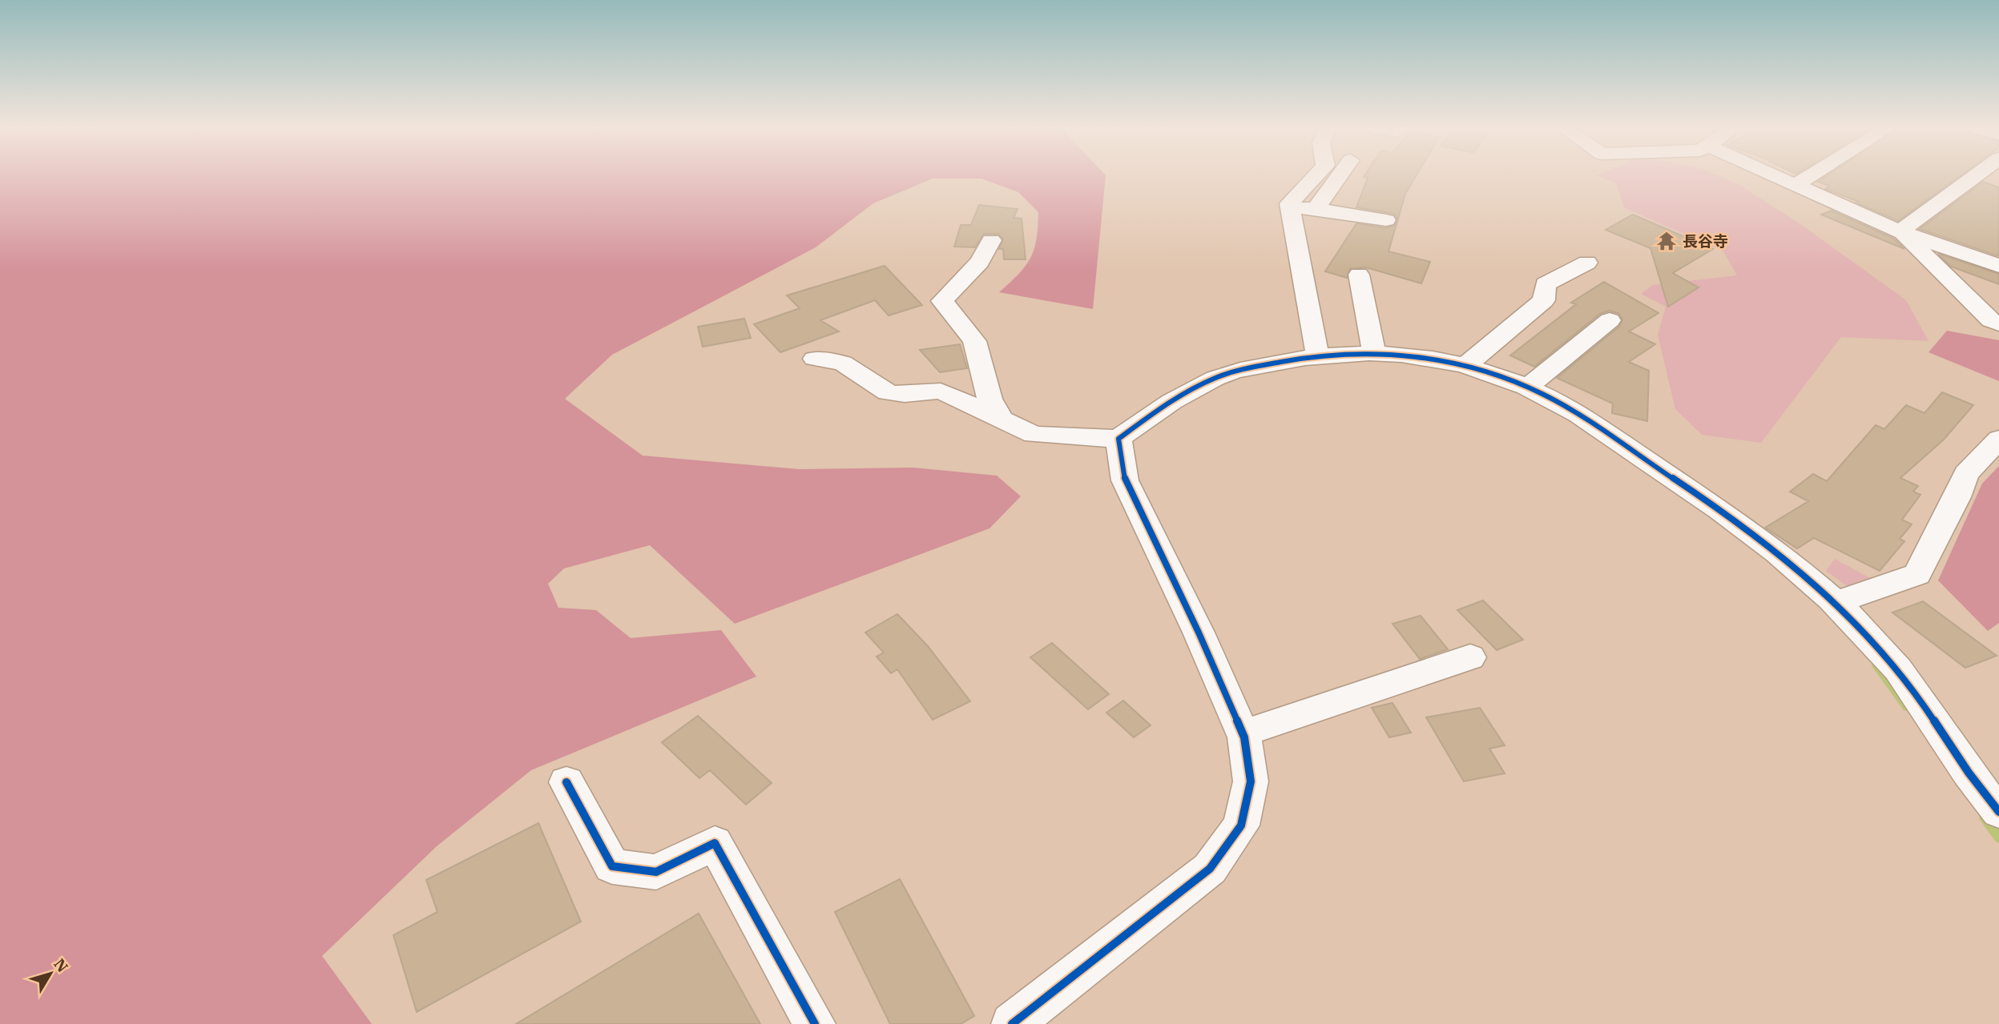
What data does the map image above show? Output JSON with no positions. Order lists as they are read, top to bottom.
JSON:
{
  "places": {
    "temple": ["長谷寺"]
  },
  "north": "top right"
}
